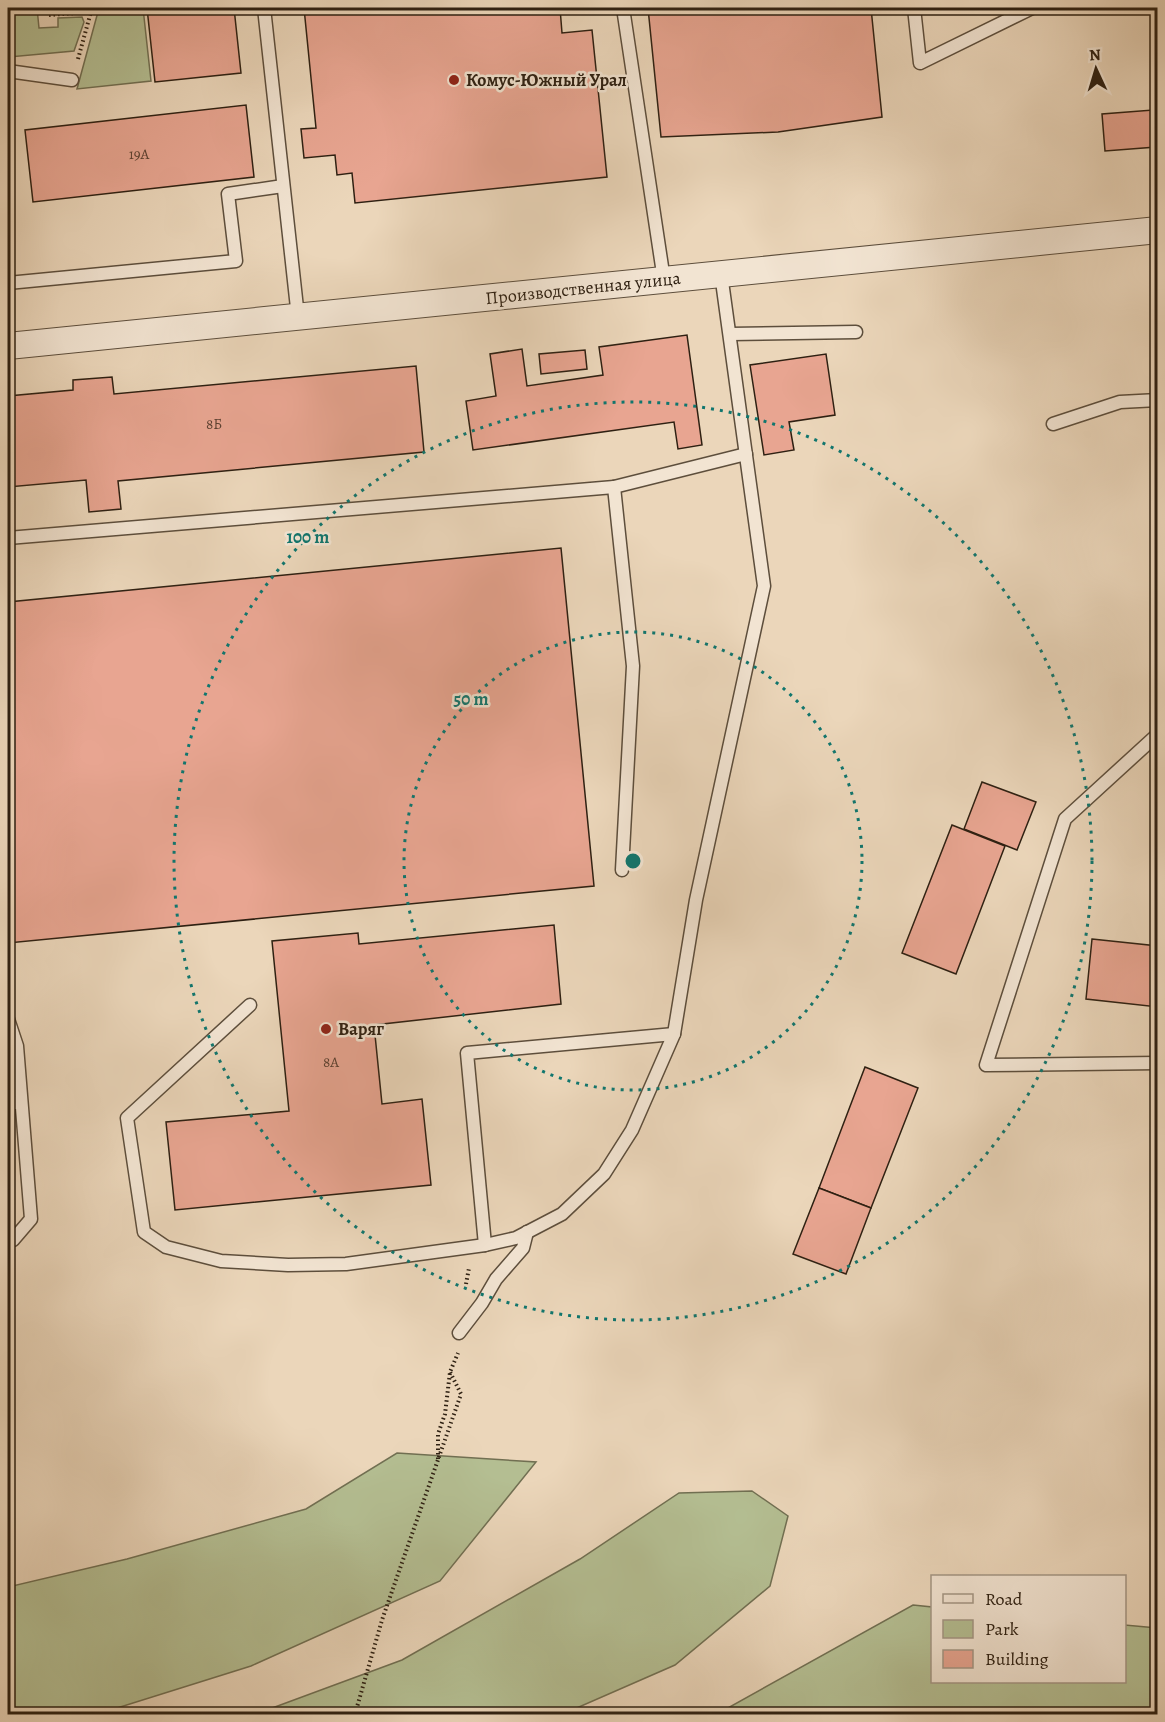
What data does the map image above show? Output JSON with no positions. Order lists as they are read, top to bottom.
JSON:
{
  "streets": {
    "street": ["Производственная улица"]
  },
  "places": ["Комус-Южный Урал", "Варяг"],
  "house_numbers": ["19А", "8Б", "8А"],
  "legend": ["Road", "Park", "Building"],
  "north": "top",
  "rings": ["100 m", "50 m"]
}
